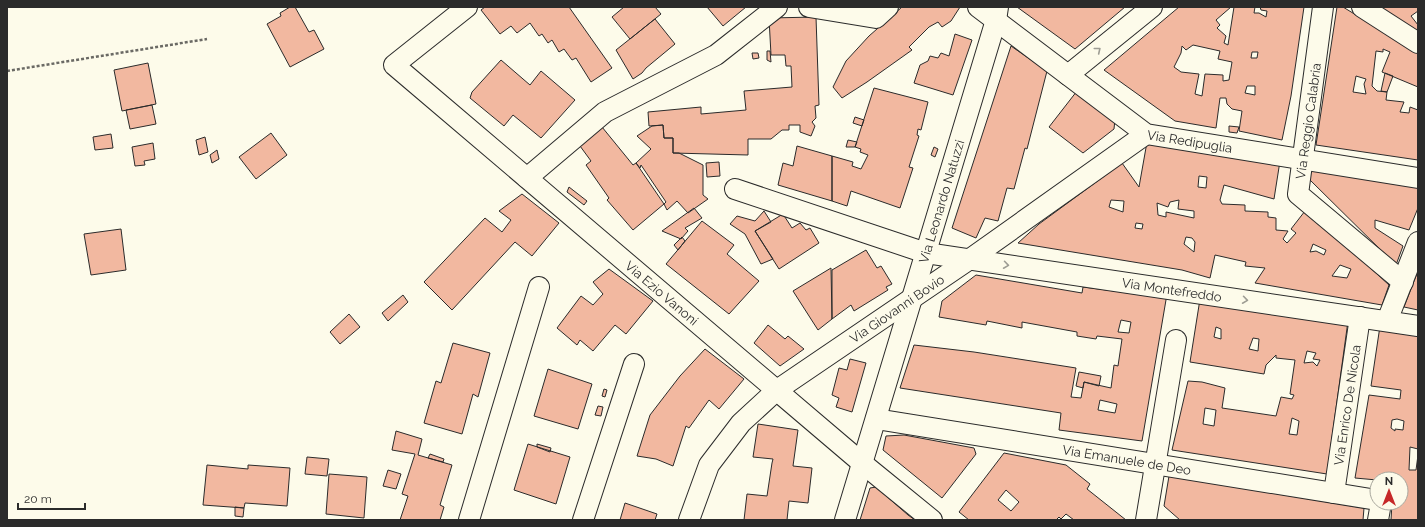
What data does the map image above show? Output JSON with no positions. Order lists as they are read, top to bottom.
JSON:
{
  "streets": {
    "street": [
      "Via Reggio Calabria",
      "Via Redipuglia",
      "Via Leonardo Natuzzi",
      "Via Montefreddo",
      "Via Ezio Vanoni",
      "Via Giovanni Bovio",
      "Via Enrico De Nicola",
      "Via Emanuele de Deo"
    ]
  },
  "crossings": [
    ["Via Reggio Calabria", "Via Redipuglia"],
    ["Via Redipuglia", "Via Leonardo Natuzzi"],
    ["Via Redipuglia", "Via Giovanni Bovio"],
    ["Via Leonardo Natuzzi", "Via Montefreddo"],
    ["Via Leonardo Natuzzi", "Via Ezio Vanoni"],
    ["Via Leonardo Natuzzi", "Via Giovanni Bovio"],
    ["Via Leonardo Natuzzi", "Via Emanuele de Deo"],
    ["Via Montefreddo", "Via Giovanni Bovio"],
    ["Via Montefreddo", "Via Enrico De Nicola"],
    ["Via Ezio Vanoni", "Via Giovanni Bovio"],
    ["Via Enrico De Nicola", "Via Emanuele de Deo"]
  ],
  "one_way": ["Via Montefreddo"],
  "scale_bar": "20 m",
  "north": "top"
}
